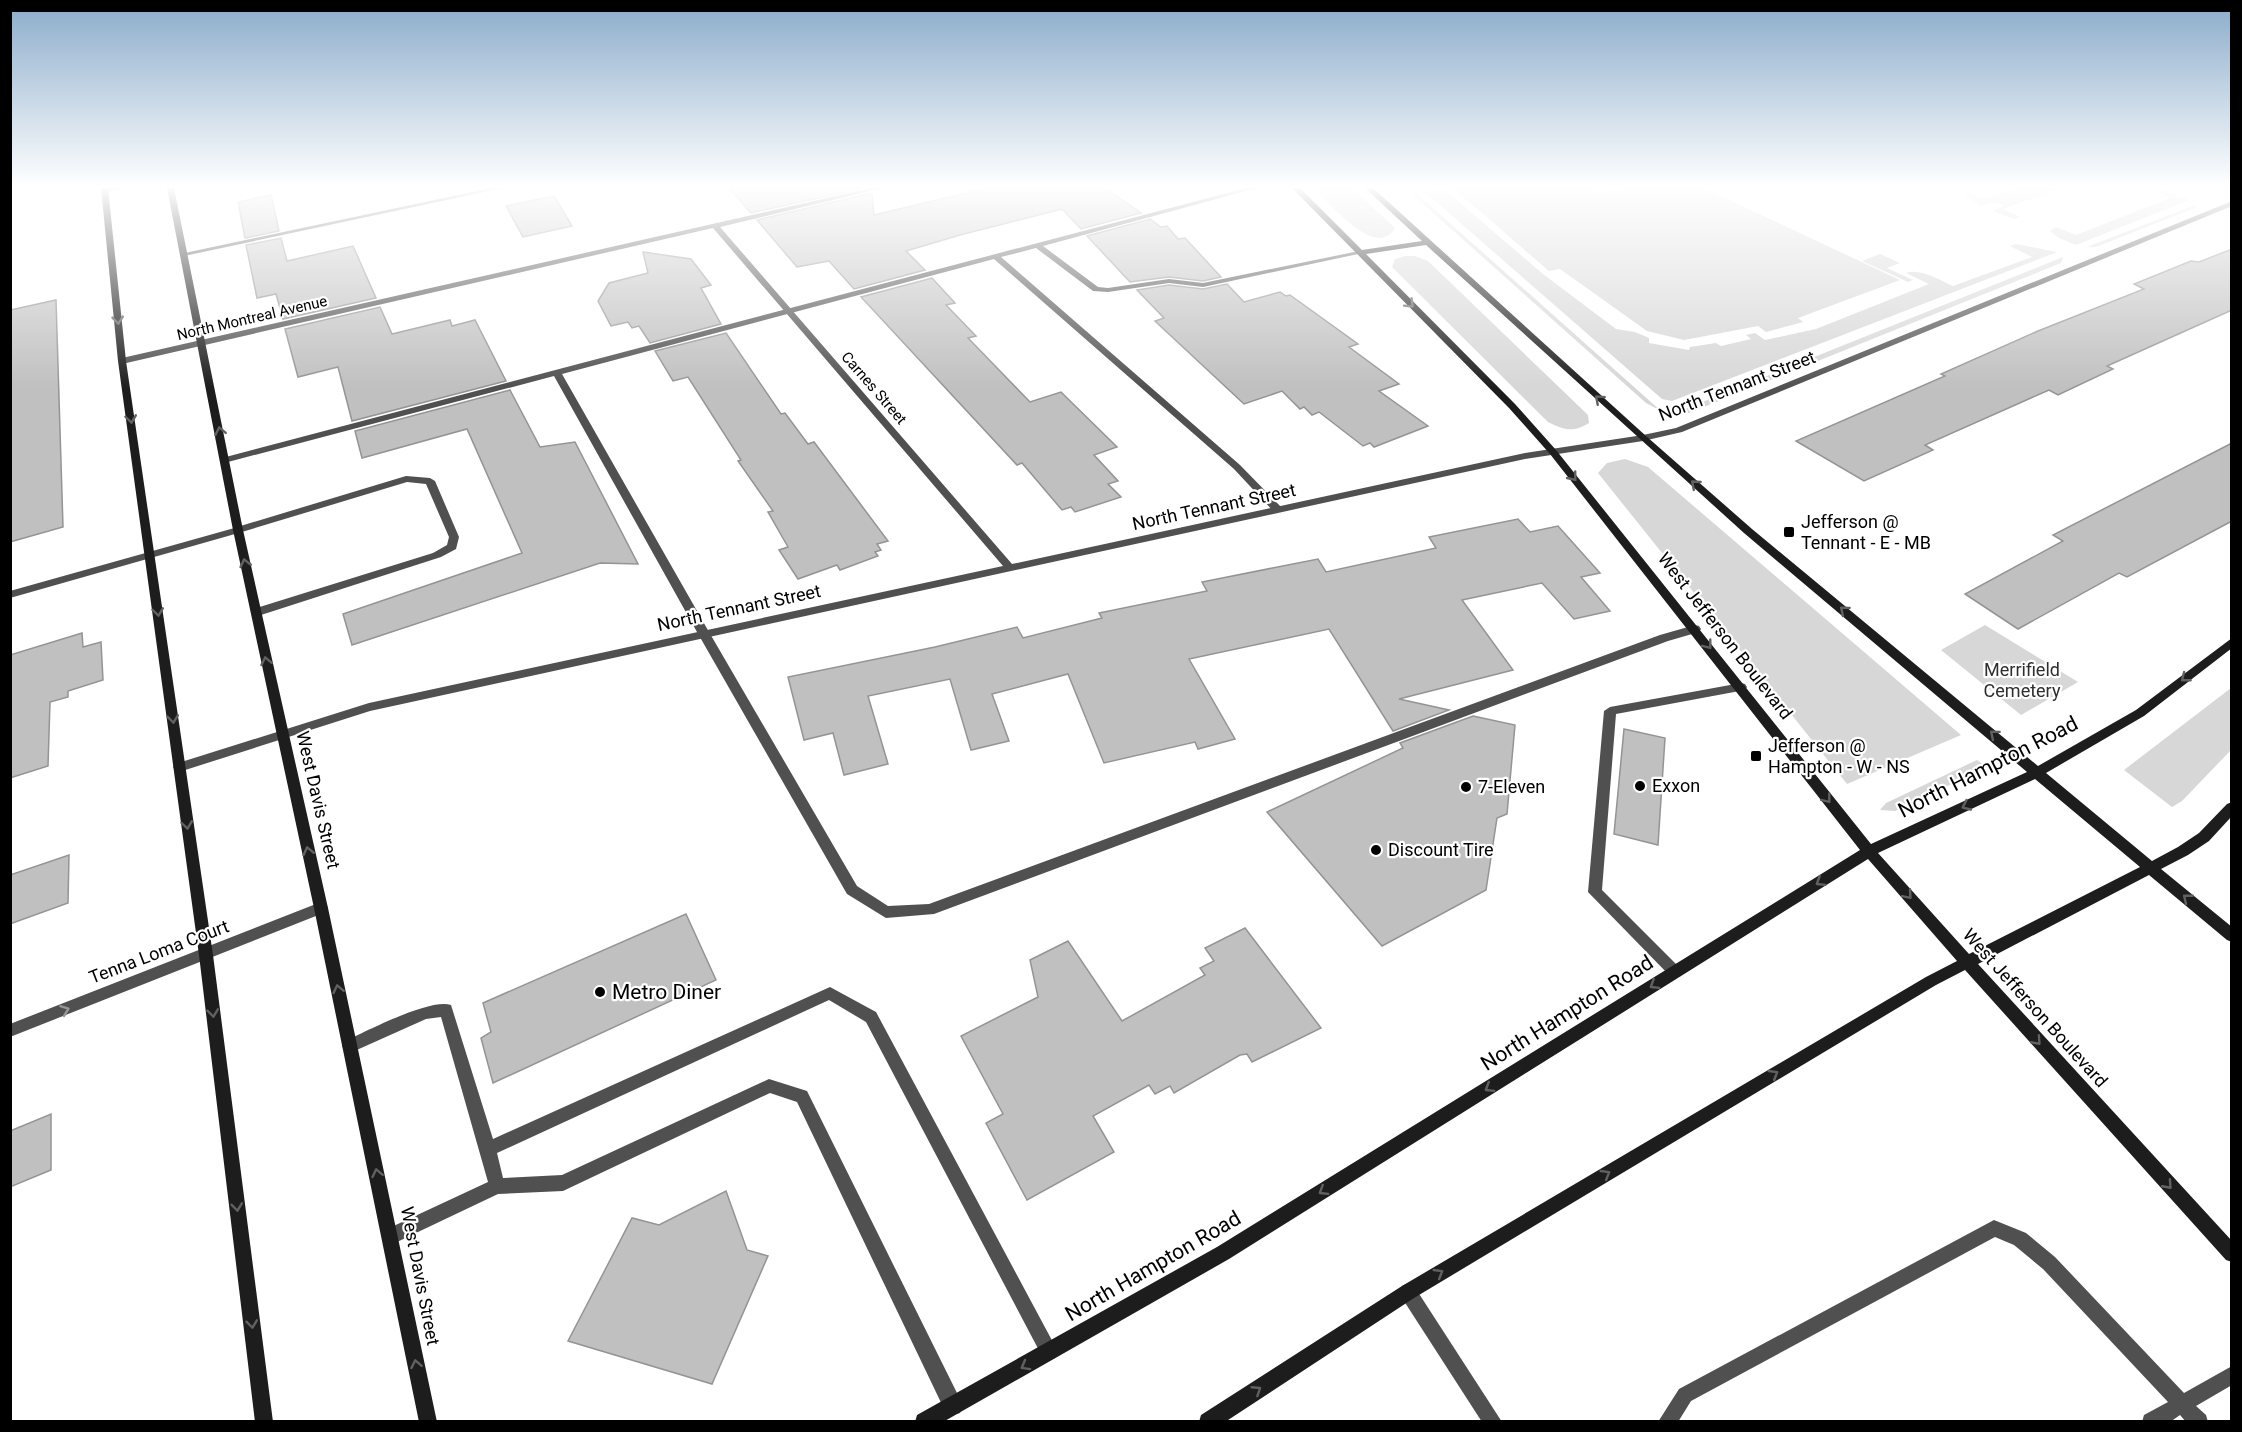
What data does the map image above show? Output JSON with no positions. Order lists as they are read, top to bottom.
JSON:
{
  "streets": {
    "main road": ["West Jefferson Boulevard", "North Hampton Road", "West Davis Street"],
    "street": [
      "North Montreal Avenue",
      "North Tennant Street",
      "Carnes Street",
      "Tenna Loma Court"
    ]
  },
  "crossings": [
    ["North Montreal Avenue", "West Davis Street"],
    ["North Tennant Street", "Carnes Street"],
    ["North Tennant Street", "West Jefferson Boulevard"],
    ["North Tennant Street", "West Davis Street"],
    ["West Jefferson Boulevard", "North Hampton Road"],
    ["West Davis Street", "Tenna Loma Court"]
  ],
  "one_way": ["North Hampton Road", "Tenna Loma Court"],
  "parks": ["Merrifield Cemetery"],
  "places": {
    "transit": ["Jefferson @ Tennant - E - MB", "Jefferson @ Hampton - W - NS"],
    "other": [
      "Exxon",
      "7-Eleven",
      "Discount Tire",
      "Metro Diner"
    ]
  }
}
